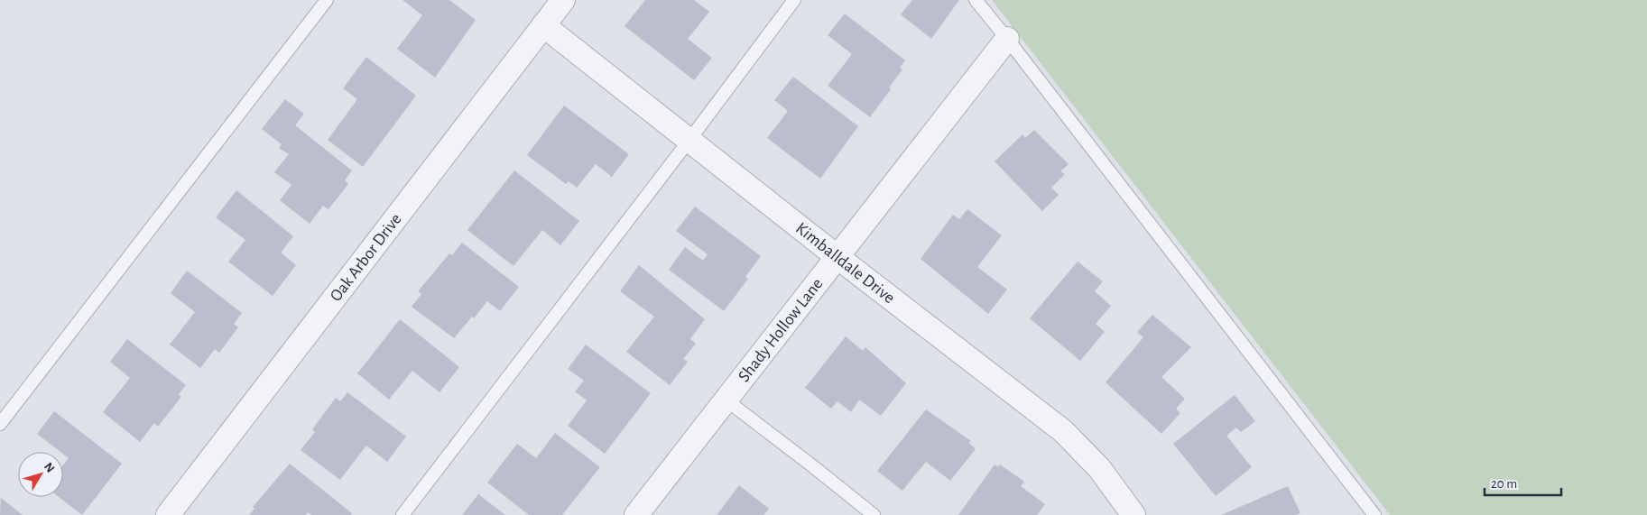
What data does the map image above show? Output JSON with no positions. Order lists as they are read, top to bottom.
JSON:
{
  "streets": {
    "street": ["Oak Arbor Drive", "Kimballdale Drive", "Shady Hollow Lane"]
  },
  "crossings": [
    ["Oak Arbor Drive", "Kimballdale Drive"],
    ["Kimballdale Drive", "Shady Hollow Lane"]
  ],
  "scale_bar": "20 m",
  "north": "top right"
}
